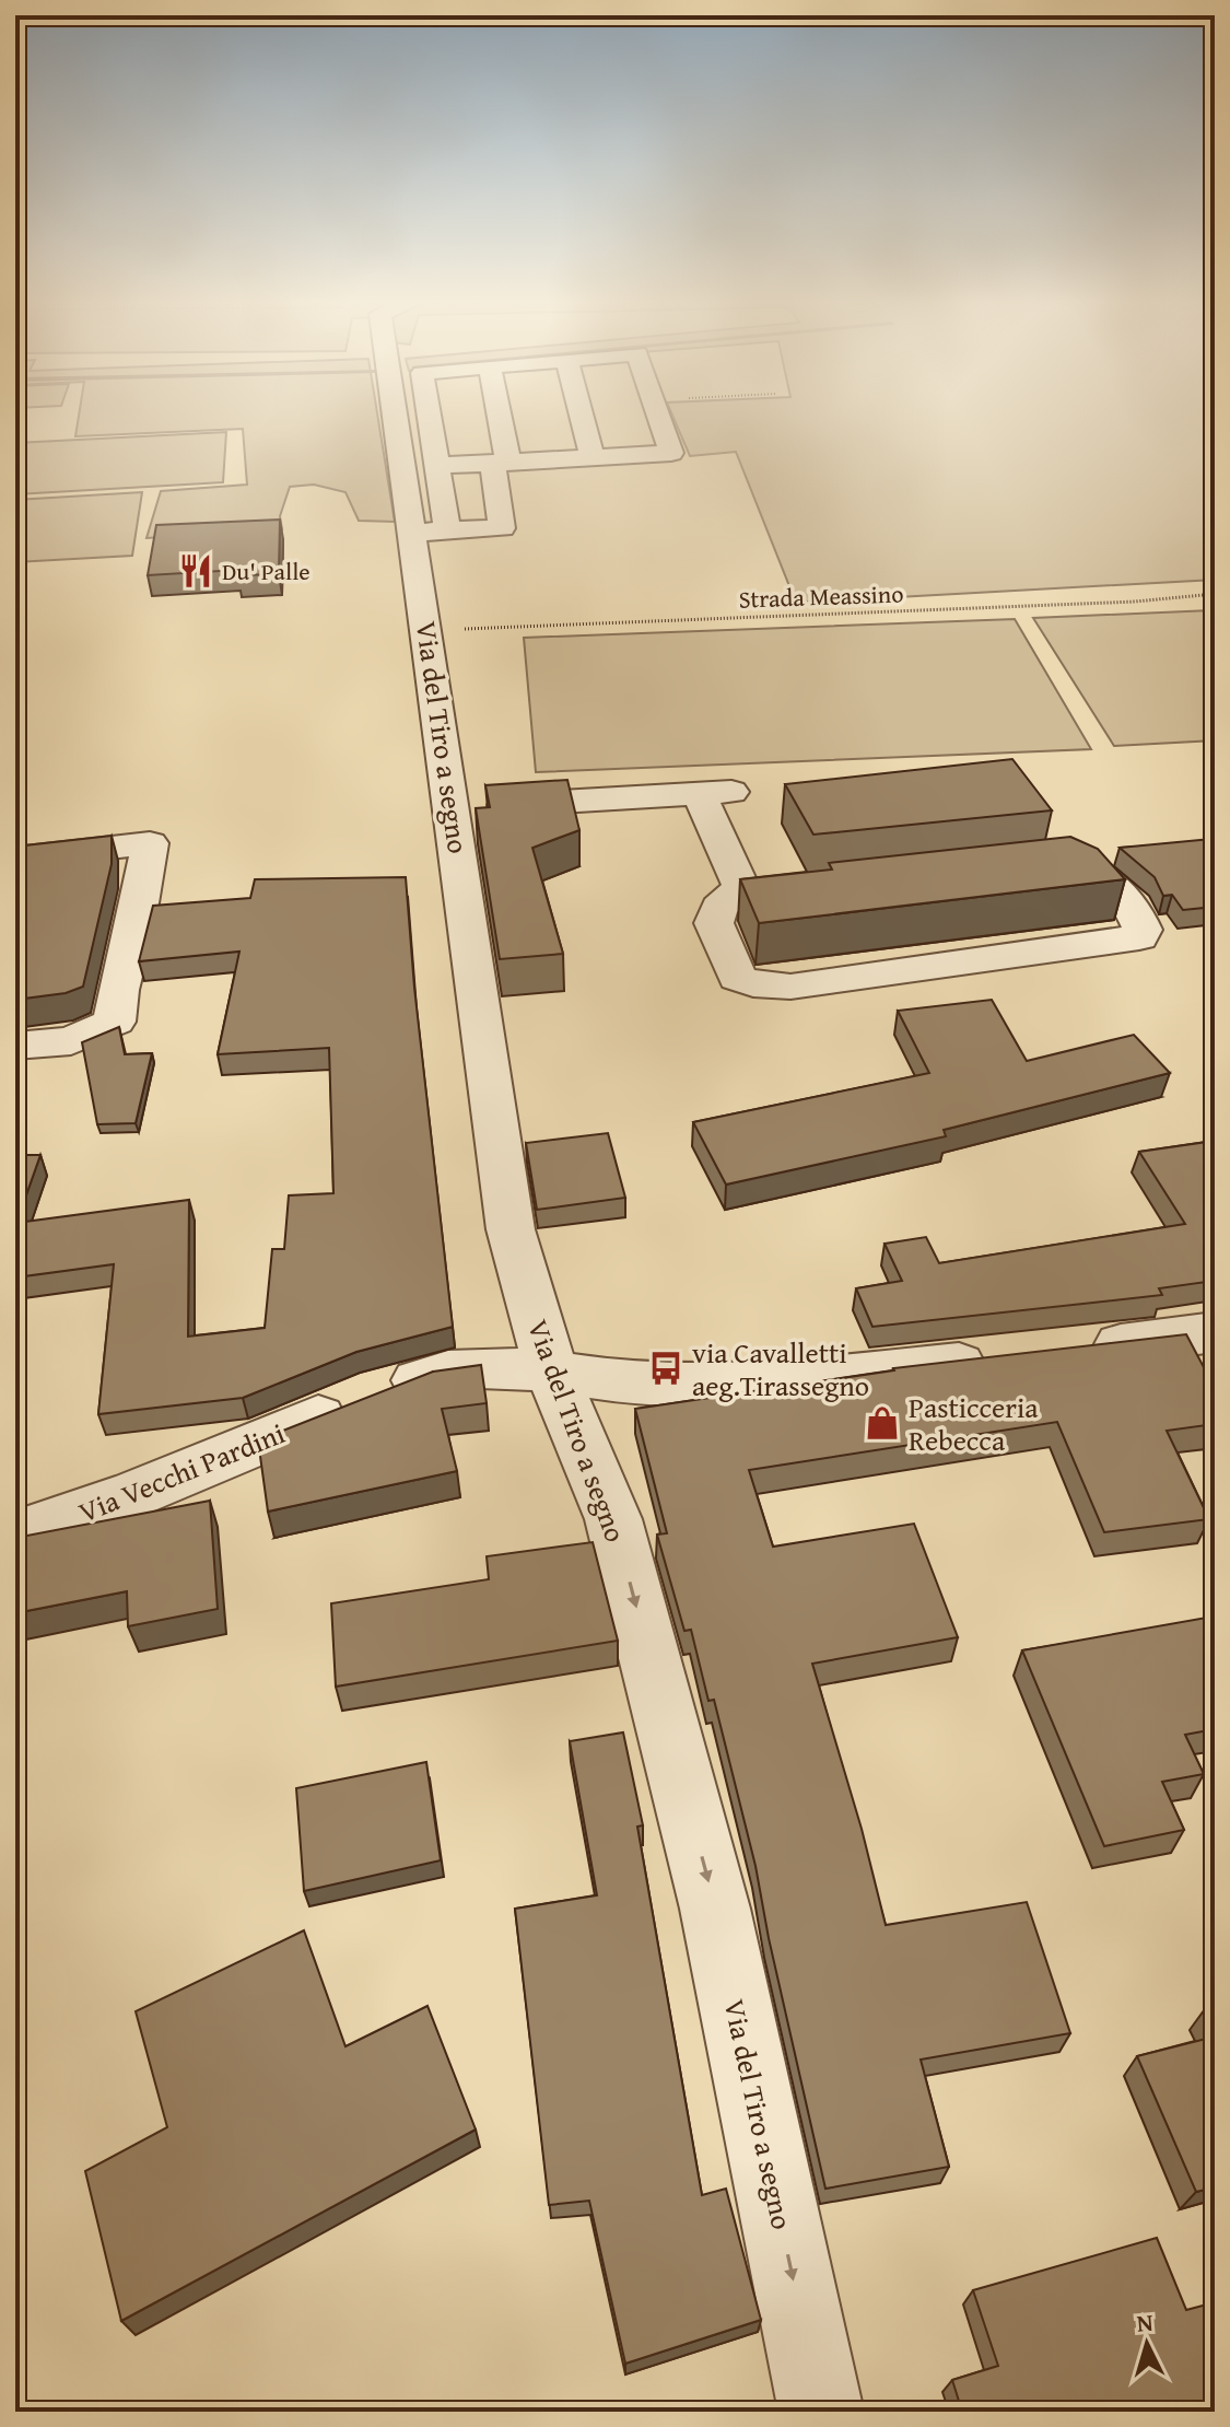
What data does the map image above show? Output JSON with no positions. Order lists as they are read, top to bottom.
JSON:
{
  "streets": {
    "street": ["Via del Tiro a segno", "Via Vecchi Pardini"],
    "path": ["Strada Meassino"]
  },
  "crossings": [
    ["Strada Meassino", "Via del Tiro a segno"],
    ["Via del Tiro a segno", "Via Vecchi Pardini"]
  ],
  "one_way": ["Via del Tiro a segno"],
  "places": {
    "restaurant": ["Du' Palle"],
    "bus stop": ["via Cavalletti aeg.Tirassegno"],
    "shop": ["Pasticceria Rebecca"]
  },
  "north": "top"
}
